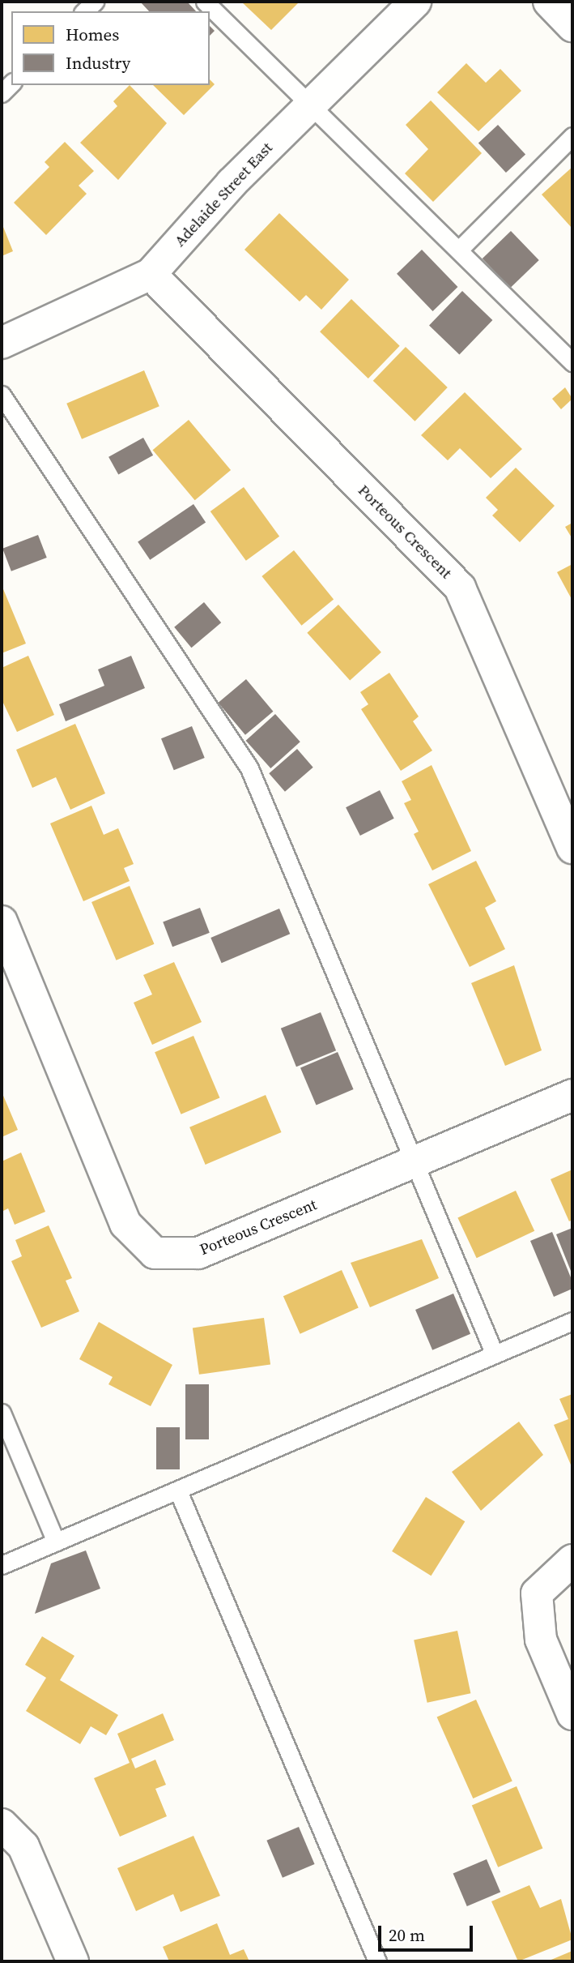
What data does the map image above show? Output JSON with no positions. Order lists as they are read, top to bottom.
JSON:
{
  "streets": {
    "street": ["Adelaide Street East", "Porteous Crescent"]
  },
  "crossings": [
    ["Adelaide Street East", "Porteous Crescent"]
  ],
  "legend": ["Homes", "Industry"],
  "scale_bar": "20 m"
}
